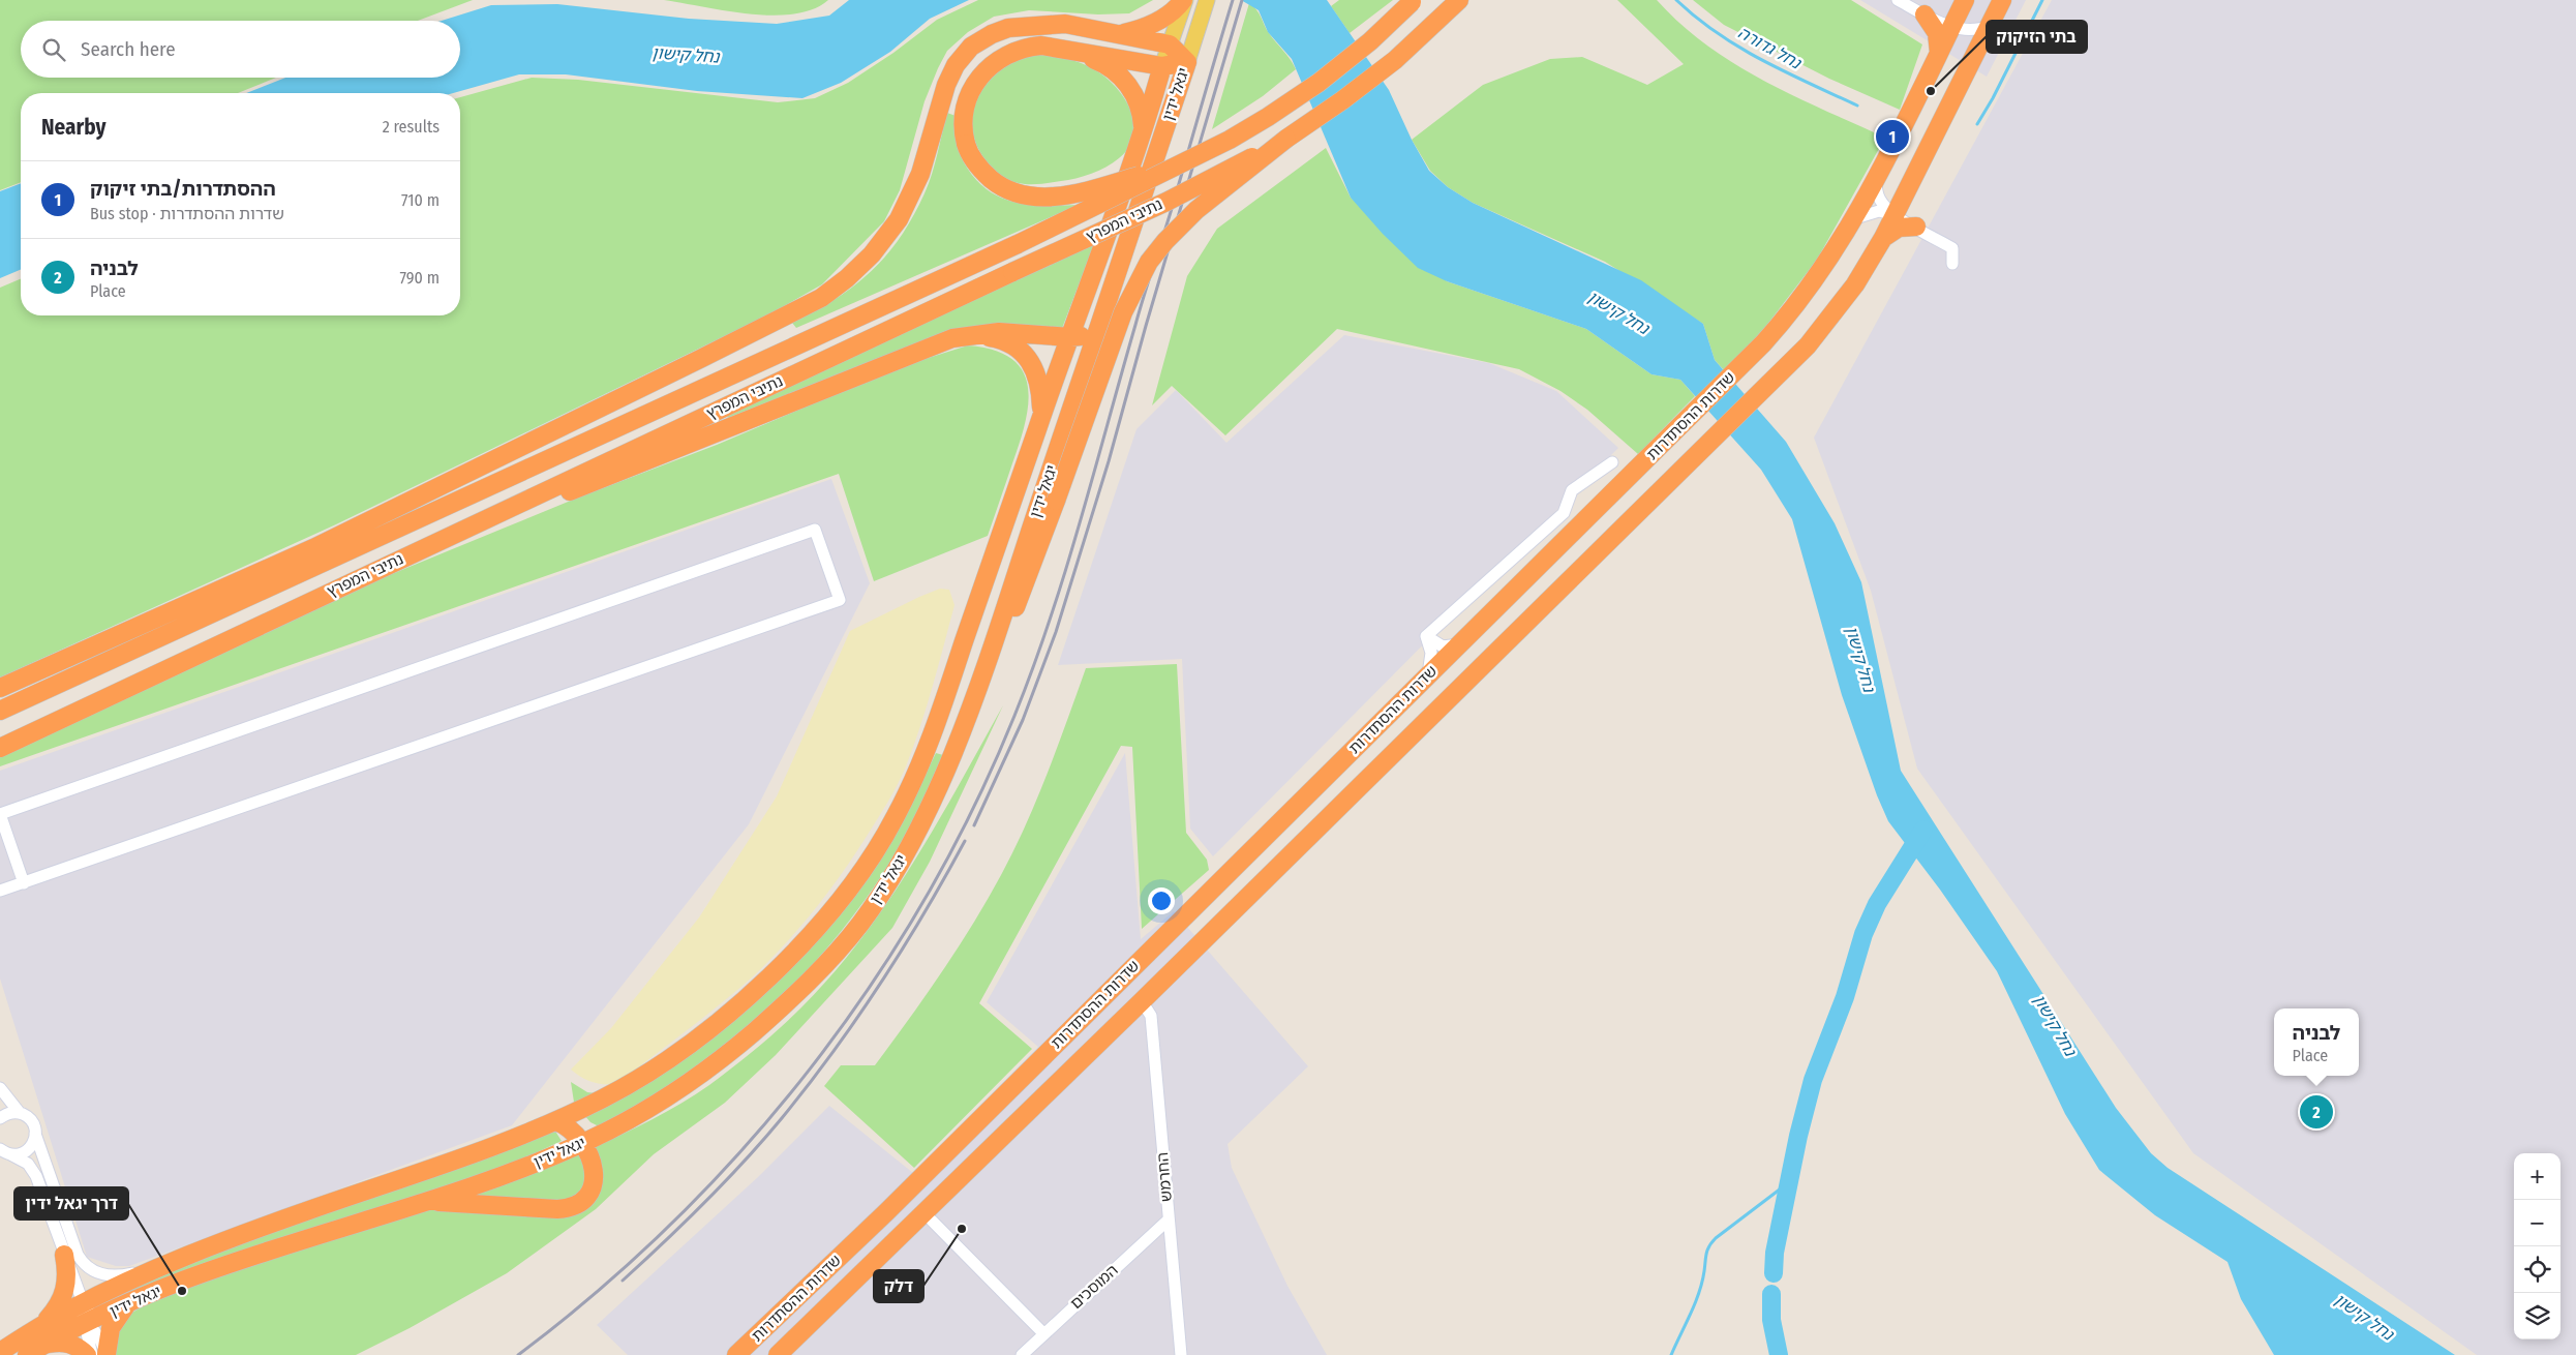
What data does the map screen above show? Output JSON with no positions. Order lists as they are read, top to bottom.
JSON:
{
  "streets": {
    "highway": ["יגאל ידין", "נתיבי המפרץ", "שדרות ההסתדרות"],
    "street": ["החרמש", "המוסכים"]
  },
  "crossings": [
    ["שדרות ההסתדרות", "החרמש"],
    ["החרמש", "המוסכים"]
  ],
  "water": ["נחל גדורה", "נחל קישון"],
  "places": ["בתי הזיקוק", "דלק", "דרך יגאל ידין"],
  "page": {
    "search": "Search here",
    "heading": ["Nearby", "2 results"],
    "pins": ["1", "2"],
    "list": [
      {
        "mark": "1",
        "name": "ההסתדרות/בתי זיקוק",
        "note": "Bus stop · שדרות ההסתדרות",
        "value": "710 m"
      },
      {
        "mark": "2",
        "name": "לבניה",
        "note": "Place",
        "value": "790 m"
      }
    ],
    "popup": ["לבניה", "Place"],
    "map_buttons": ["+", "−"]
  }
}
